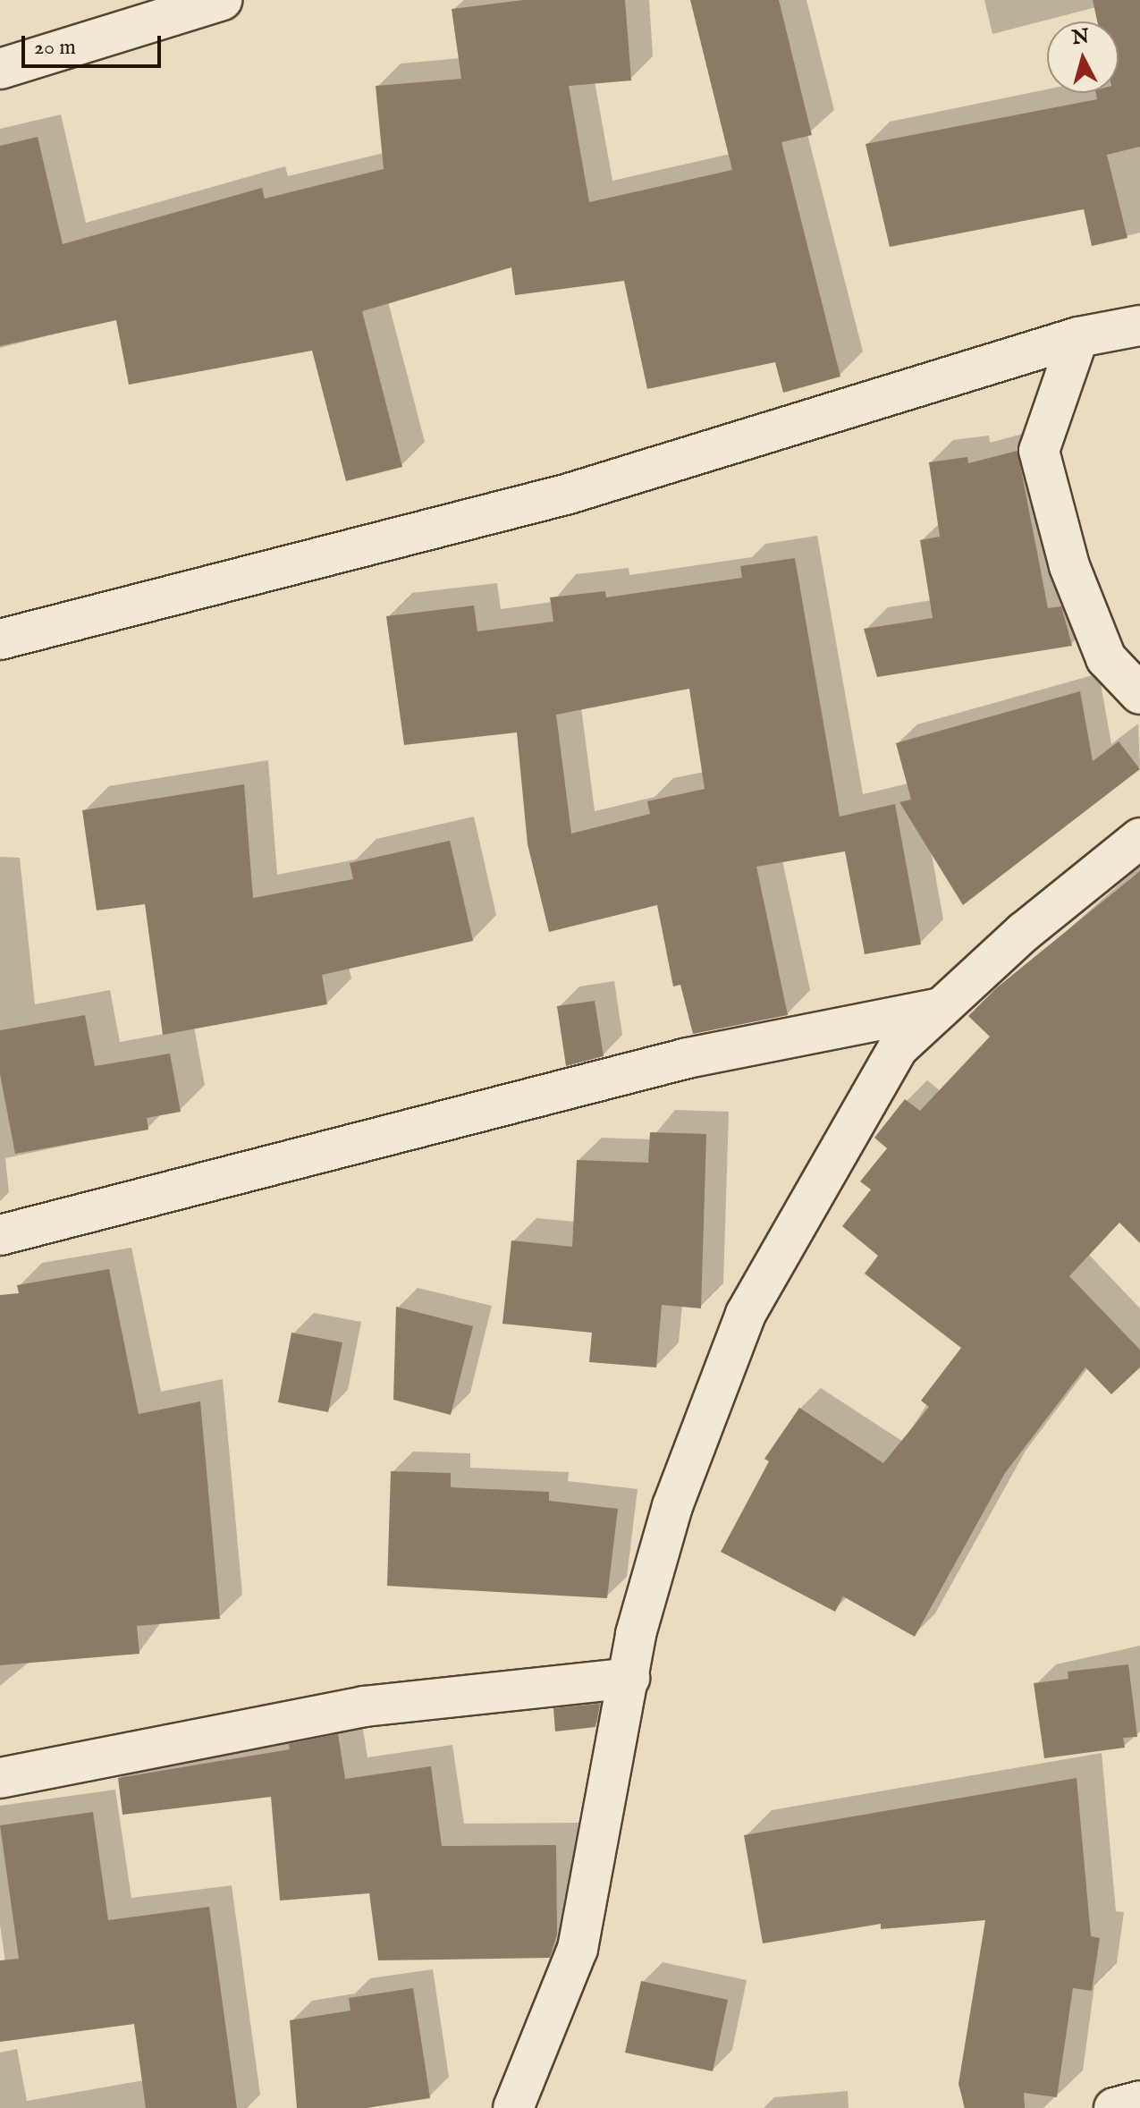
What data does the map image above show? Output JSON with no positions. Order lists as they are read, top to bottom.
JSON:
{
  "scale_bar": "20 m",
  "north": "top"
}
